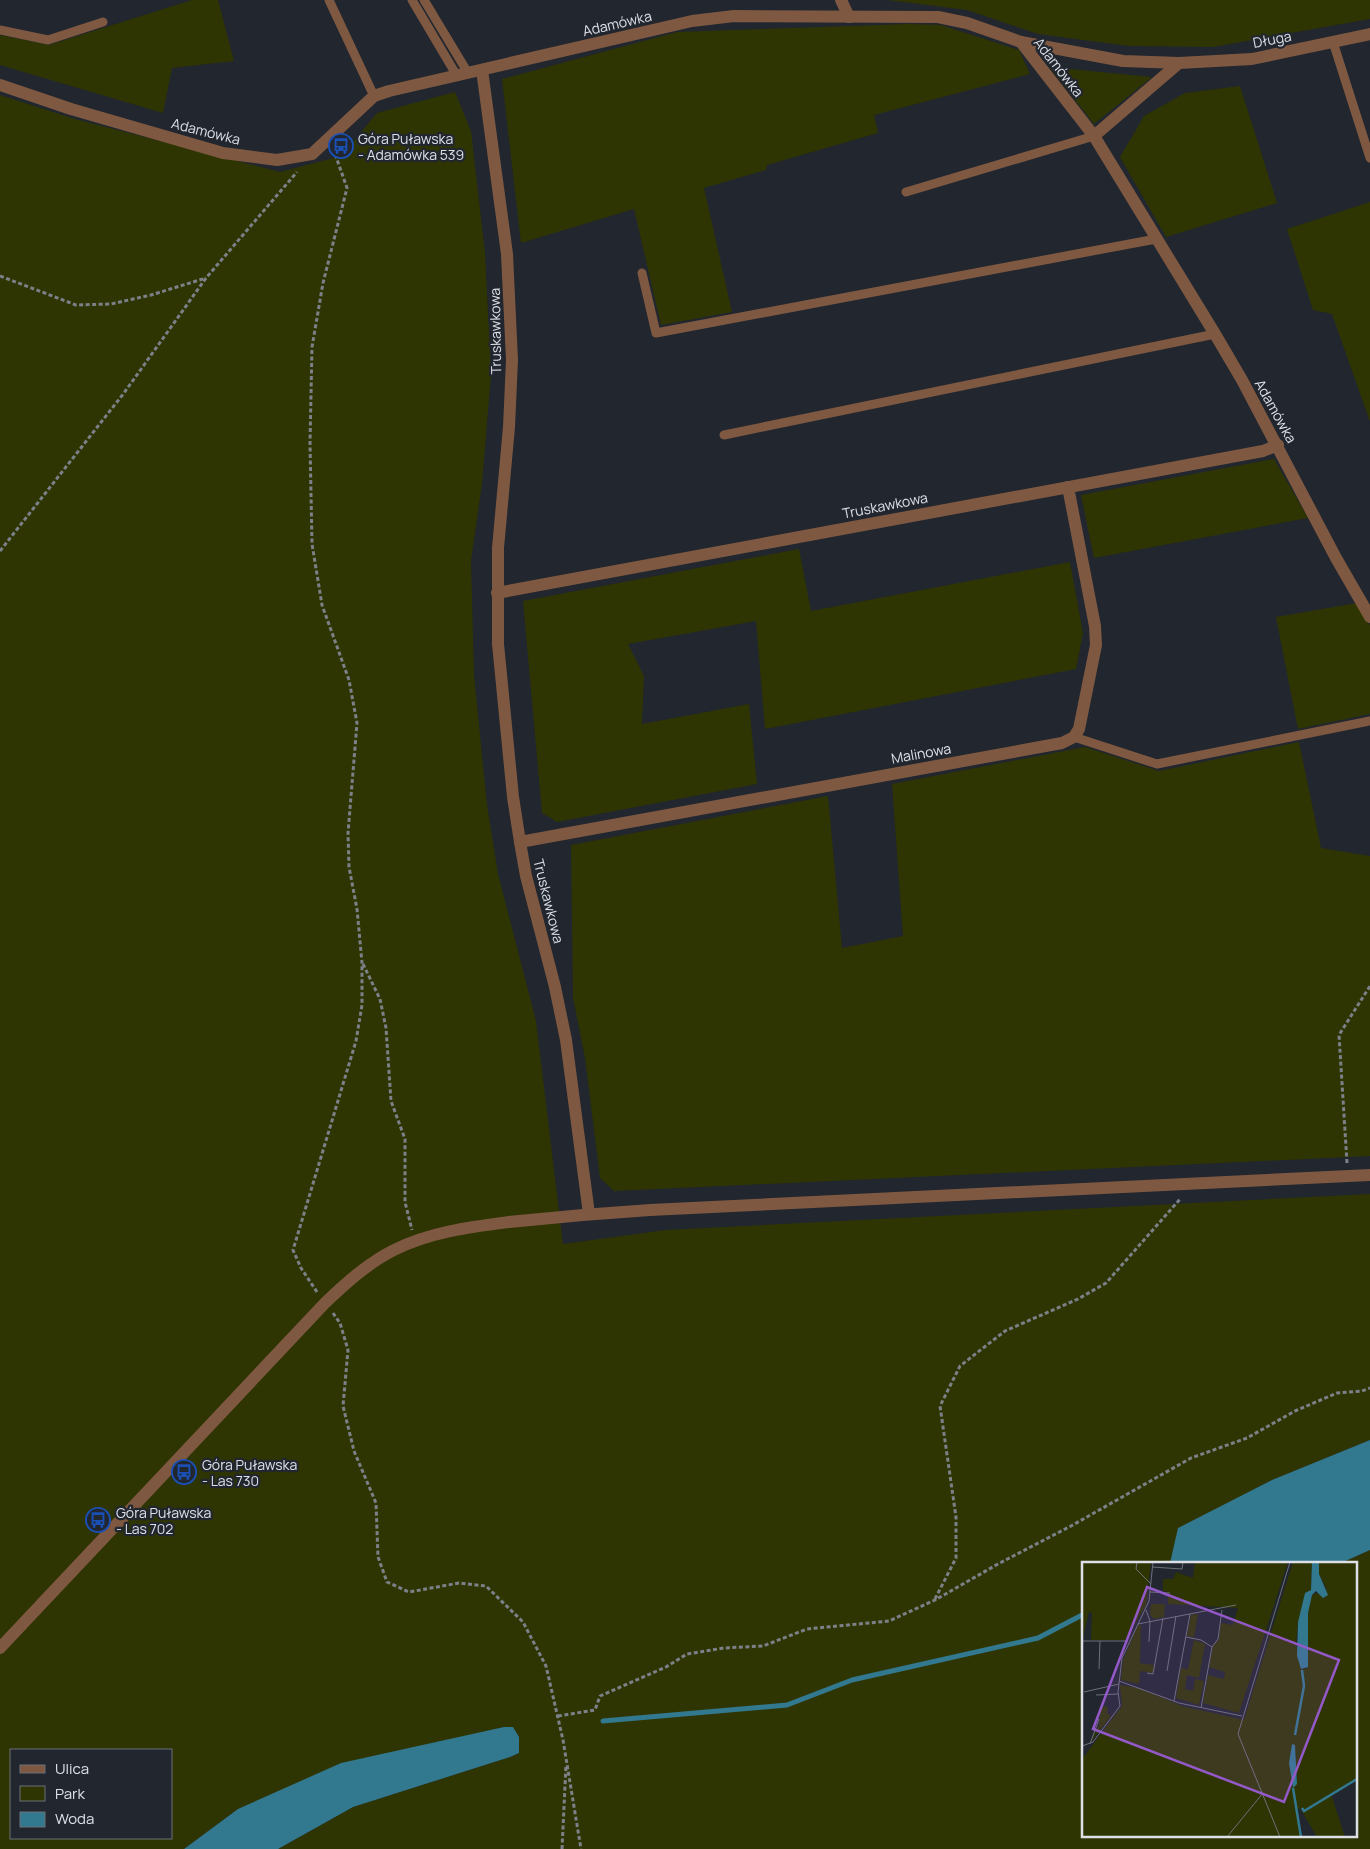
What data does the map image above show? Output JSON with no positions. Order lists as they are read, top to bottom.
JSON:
{
  "streets": {
    "street": [
      "Adamówka",
      "Długa",
      "Truskawkowa",
      "Malinowa"
    ]
  },
  "crossings": [
    ["Adamówka", "Długa"],
    ["Adamówka", "Truskawkowa"],
    ["Truskawkowa", "Malinowa"]
  ],
  "places": {
    "bus stop": ["Góra Puławska - Adamówka 539", "Góra Puławska - Las 730", "Góra Puławska - Las 702"]
  },
  "legend": ["Ulica", "Park", "Woda"]
}
